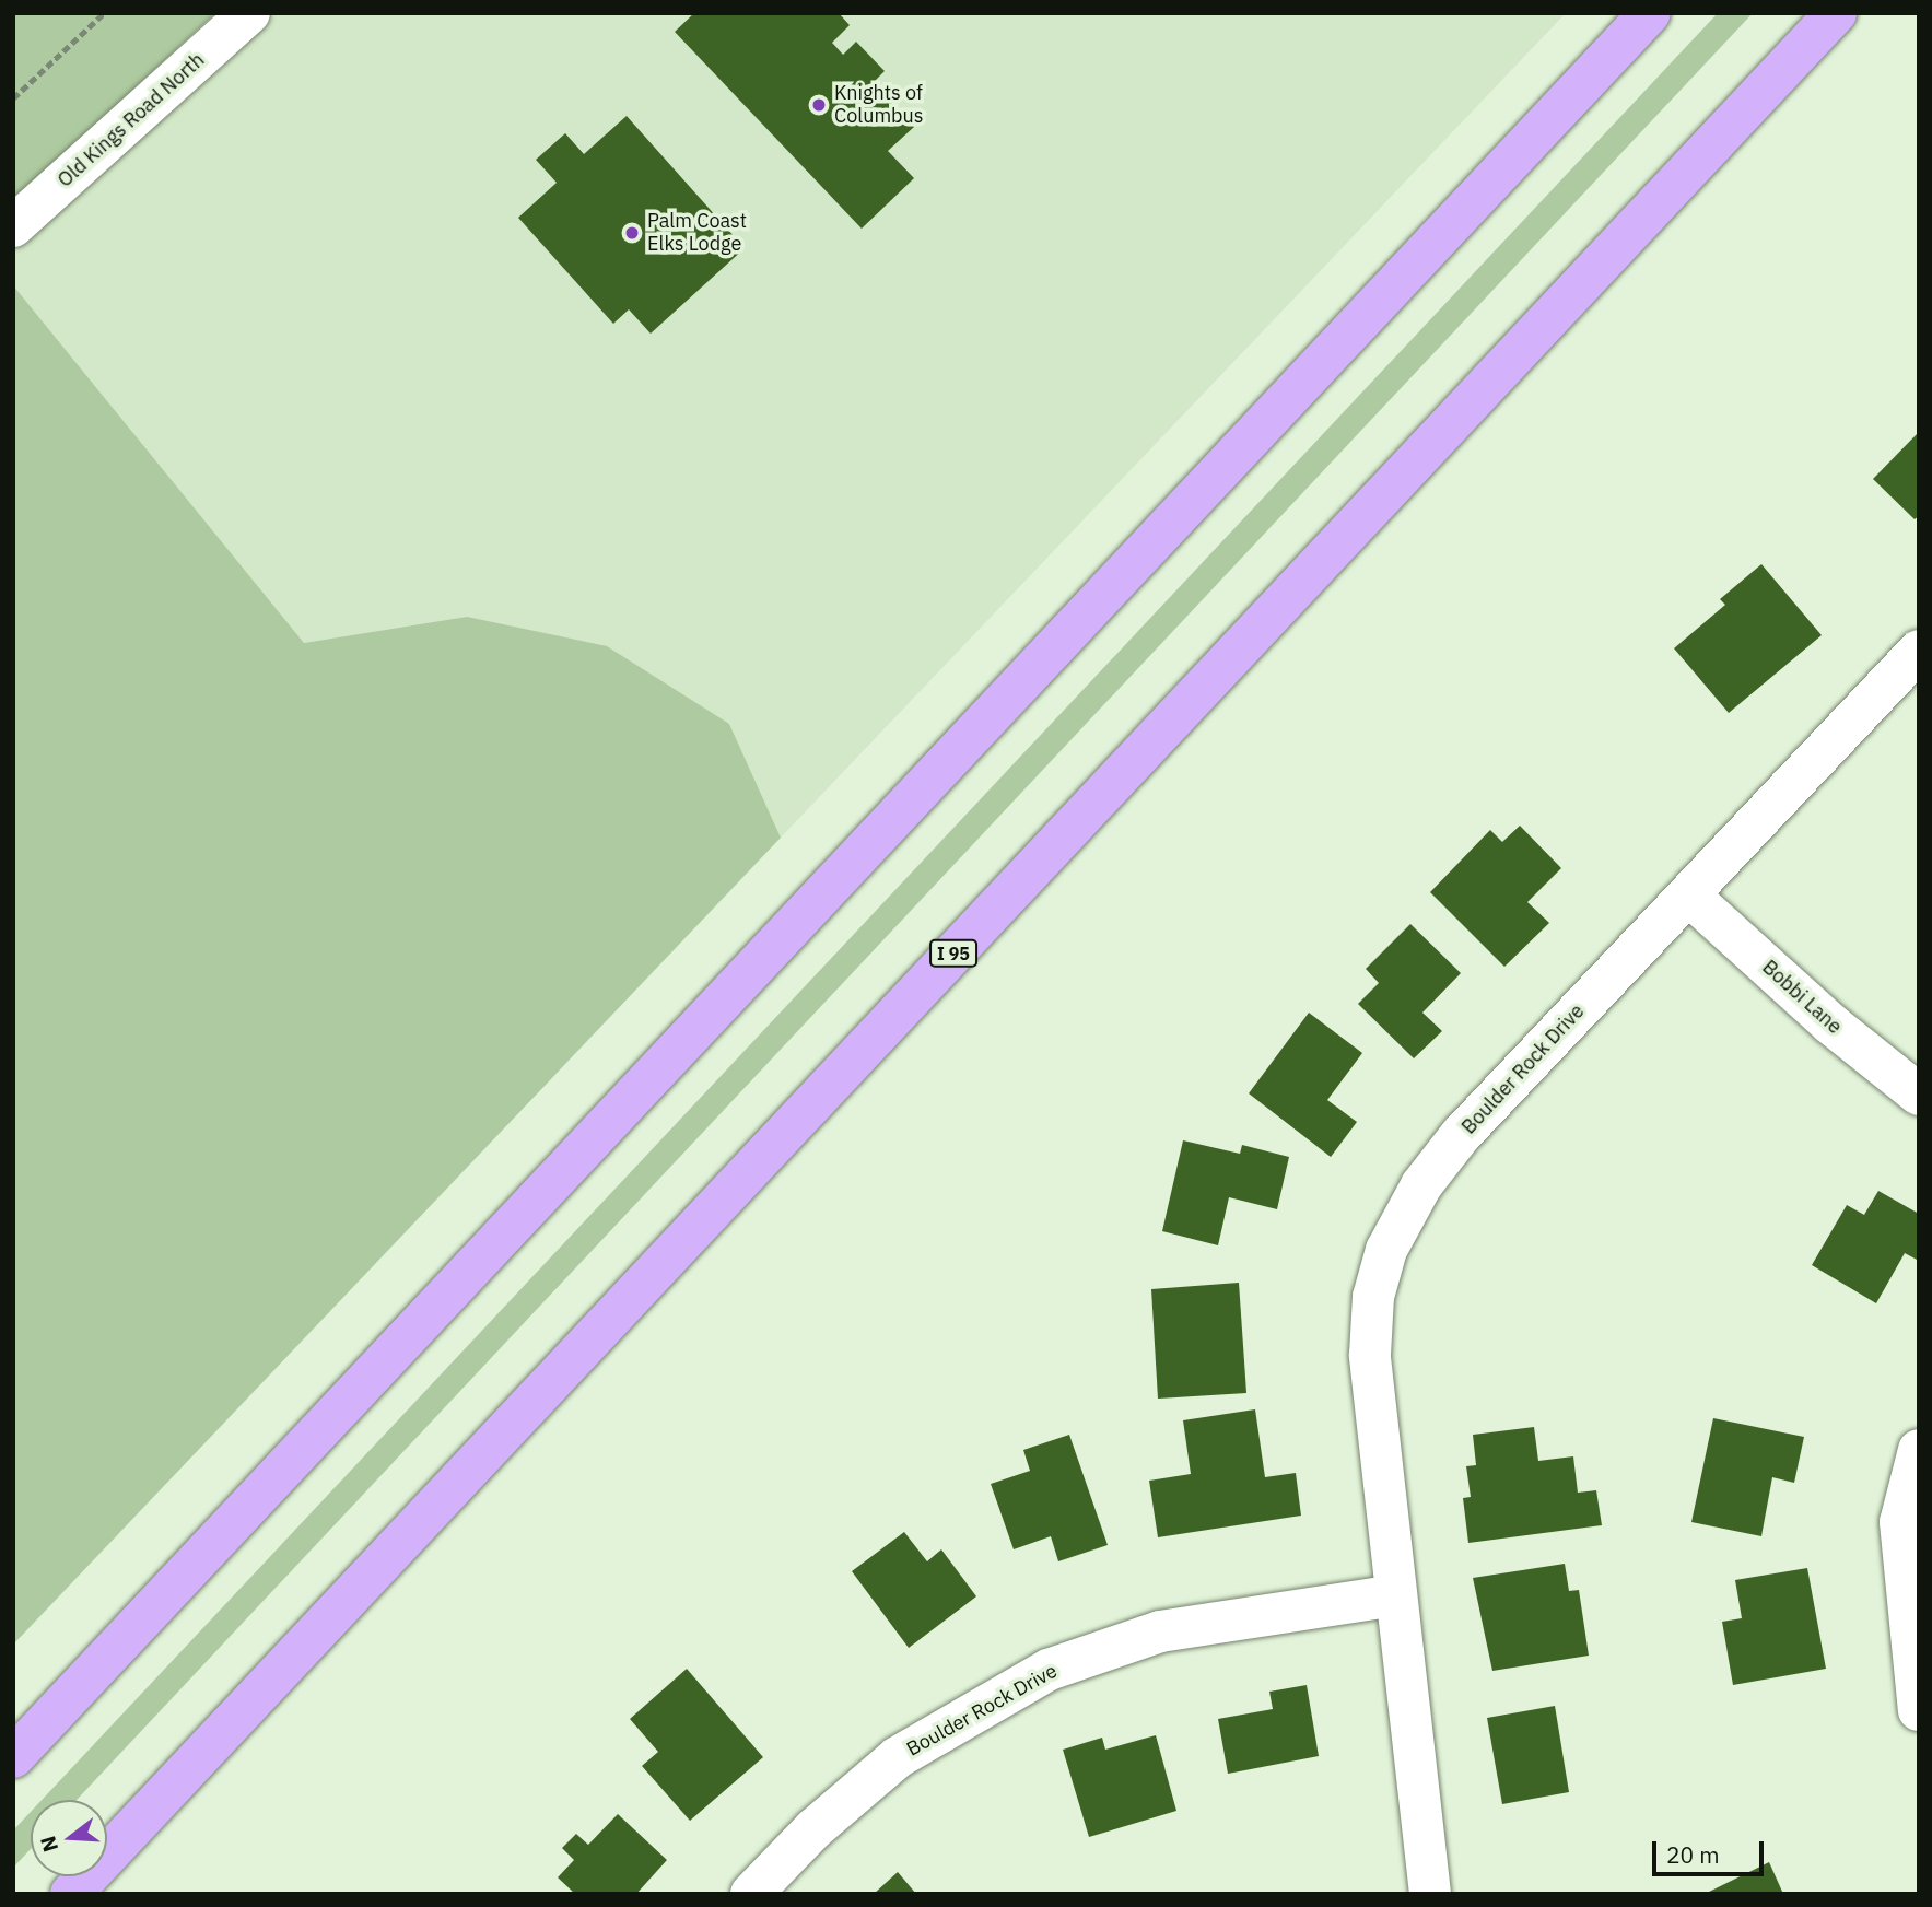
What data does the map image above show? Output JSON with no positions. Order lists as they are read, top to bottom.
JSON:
{
  "streets": {
    "highway": ["I 95"],
    "street": ["Old Kings Road North", "Bobbi Lane", "Boulder Rock Drive"]
  },
  "crossings": [
    ["Bobbi Lane", "Boulder Rock Drive"]
  ],
  "places": ["Knights of Columbus", "Palm Coast Elks Lodge"],
  "scale_bar": "20 m",
  "north": "left"
}
